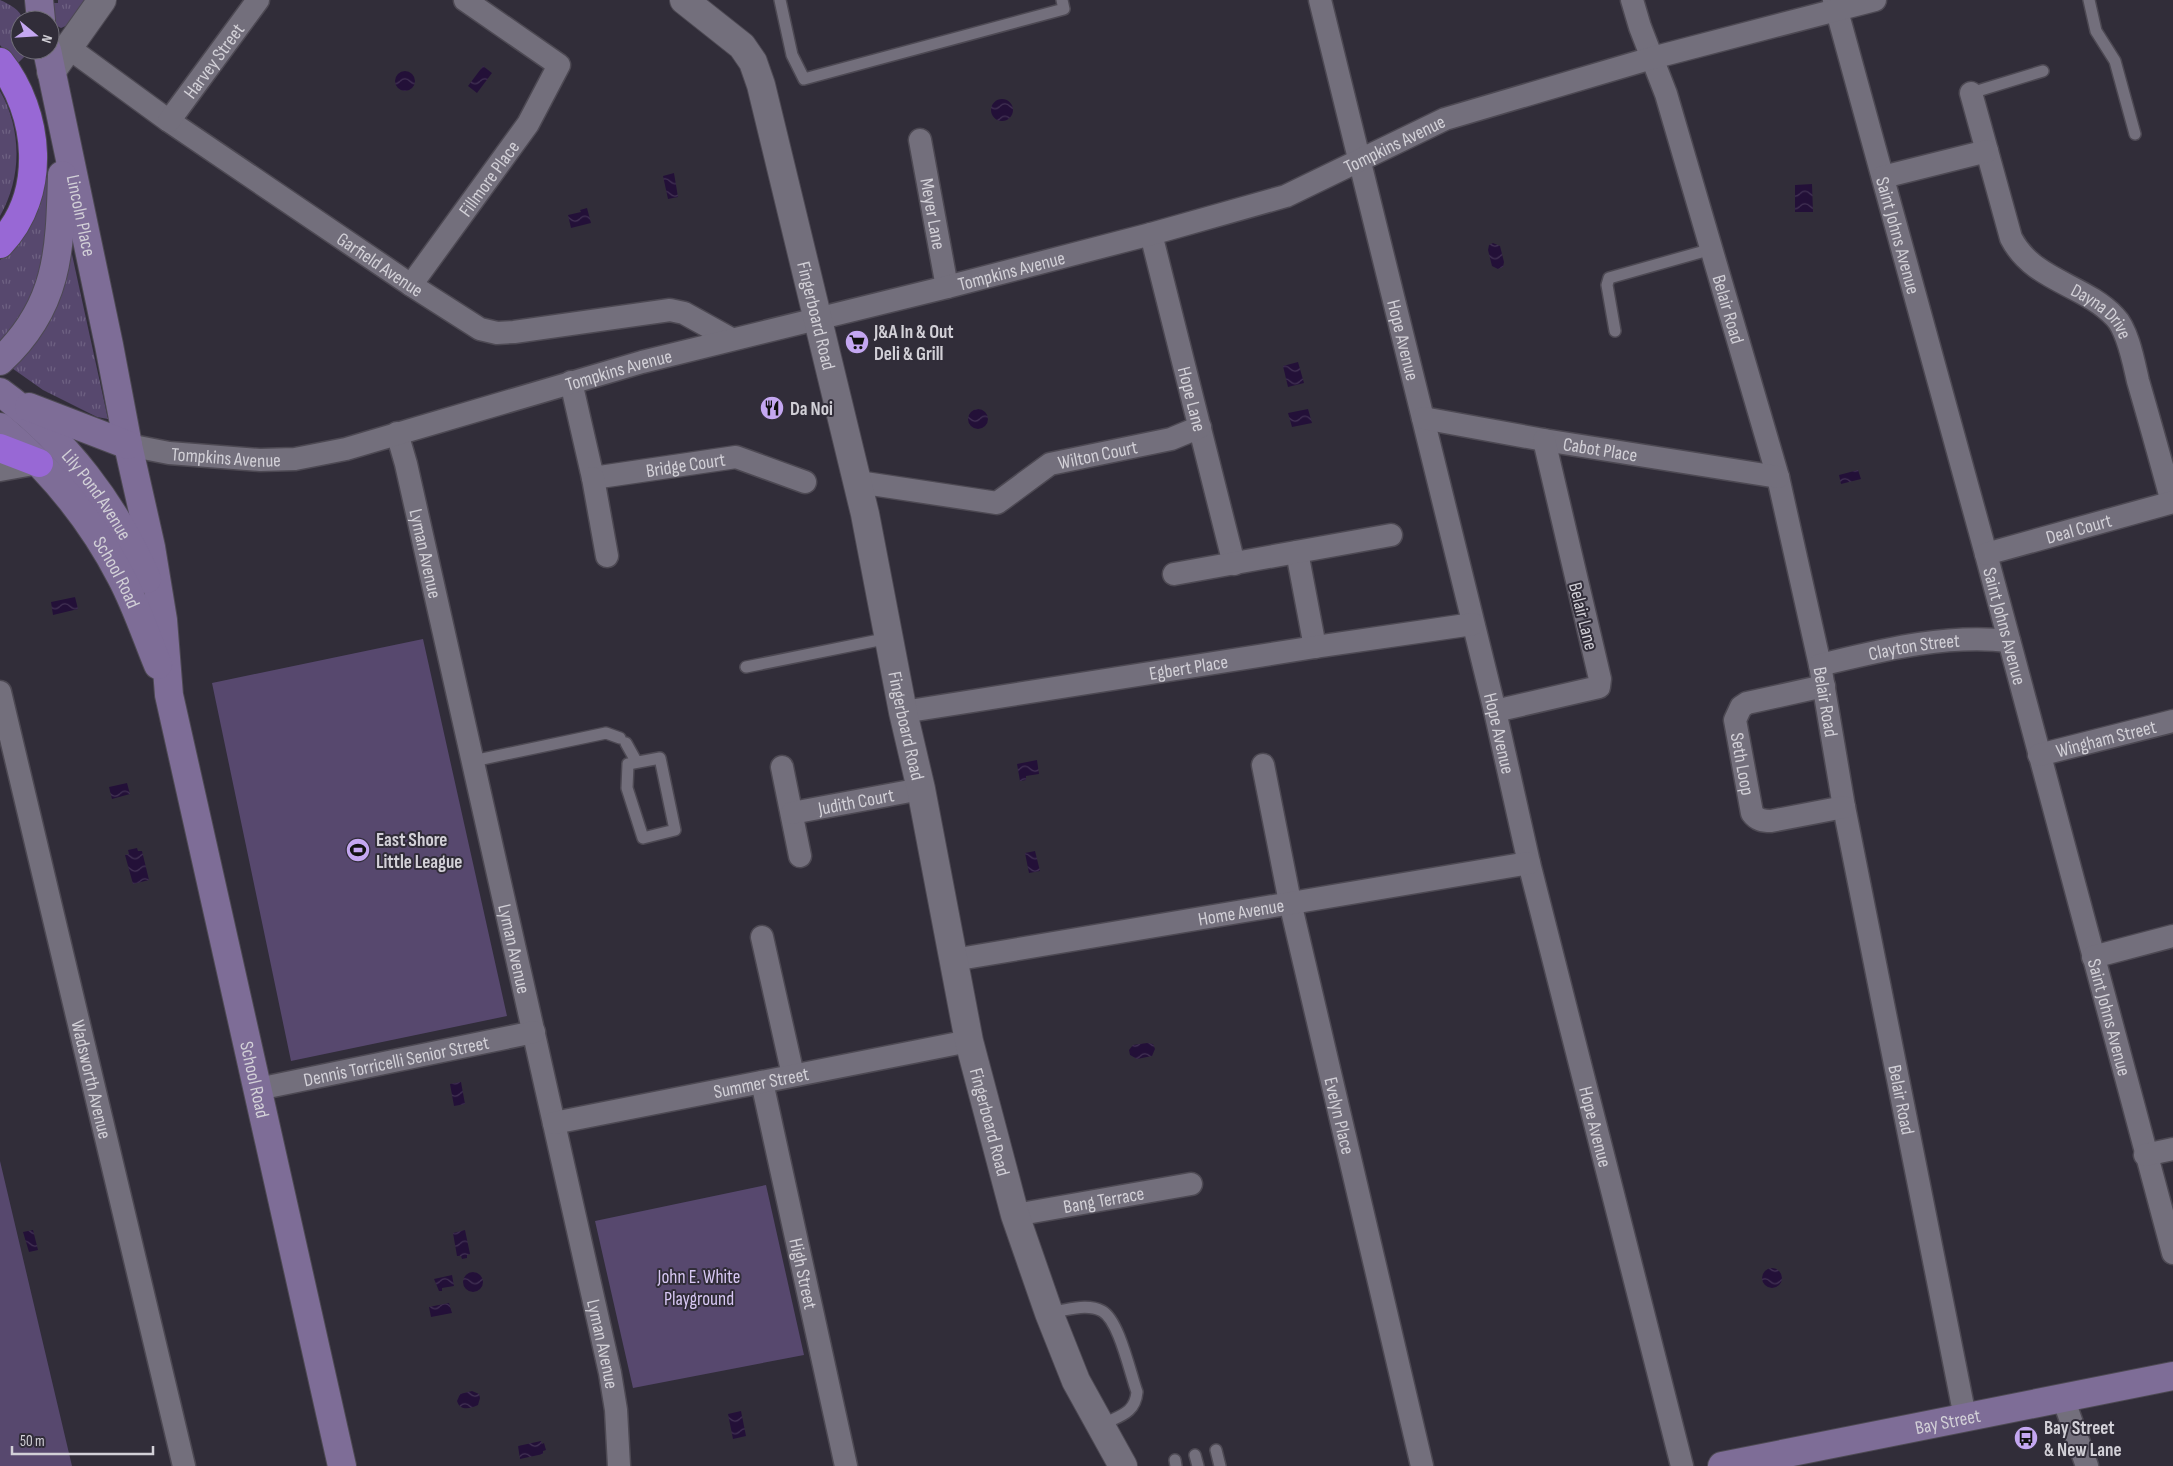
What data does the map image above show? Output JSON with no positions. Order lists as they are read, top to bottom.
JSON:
{
  "streets": {
    "main road": [
      "Lincoln Place",
      "Lily Pond Avenue",
      "School Road",
      "Bay Street"
    ],
    "street": [
      "Harvey Street",
      "Tompkins Avenue",
      "Fillmore Place",
      "Meyer Lane",
      "Saint Johns Avenue",
      "Garfield Avenue",
      "Belair Road",
      "Dayna Drive",
      "Fingerboard Road",
      "Hope Avenue",
      "Hope Lane",
      "Cabot Place",
      "Wilton Court",
      "Bridge Court",
      "Deal Court",
      "Lyman Avenue",
      "Belair Lane",
      "Clayton Street",
      "Egbert Place",
      "Wingham Street",
      "Seth Loop",
      "Judith Court",
      "Home Avenue",
      "Dennis Torricelli Senior Street",
      "Wadsworth Avenue",
      "Summer Street",
      "Evelyn Place",
      "Bang Terrace",
      "High Street"
    ]
  },
  "crossings": [
    ["Harvey Street", "Garfield Avenue"],
    ["Tompkins Avenue", "Meyer Lane"],
    ["Tompkins Avenue", "Lincoln Place"],
    ["Tompkins Avenue", "Saint Johns Avenue"],
    ["Tompkins Avenue", "Garfield Avenue"],
    ["Tompkins Avenue", "Belair Road"],
    ["Tompkins Avenue", "Fingerboard Road"],
    ["Tompkins Avenue", "Hope Avenue"],
    ["Tompkins Avenue", "Hope Lane"],
    ["Tompkins Avenue", "Lyman Avenue"],
    ["Fillmore Place", "Garfield Avenue"],
    ["Lincoln Place", "Lily Pond Avenue"],
    ["Lincoln Place", "School Road"],
    ["Saint Johns Avenue", "Deal Court"],
    ["Saint Johns Avenue", "Clayton Street"],
    ["Saint Johns Avenue", "Wingham Street"],
    ["Belair Road", "Cabot Place"],
    ["Belair Road", "Clayton Street"],
    ["Belair Road", "Seth Loop"],
    ["Belair Road", "Bay Street"],
    ["Dayna Drive", "Deal Court"],
    ["Fingerboard Road", "Wilton Court"],
    ["Fingerboard Road", "Egbert Place"],
    ["Fingerboard Road", "Judith Court"],
    ["Fingerboard Road", "Home Avenue"],
    ["Fingerboard Road", "Summer Street"],
    ["Fingerboard Road", "Bang Terrace"],
    ["Hope Avenue", "Cabot Place"],
    ["Hope Avenue", "Belair Lane"],
    ["Hope Avenue", "Egbert Place"],
    ["Hope Avenue", "Home Avenue"],
    ["Hope Lane", "Wilton Court"],
    ["Cabot Place", "Belair Lane"],
    ["Lily Pond Avenue", "School Road"],
    ["Lyman Avenue", "Dennis Torricelli Senior Street"],
    ["Lyman Avenue", "Summer Street"],
    ["School Road", "Dennis Torricelli Senior Street"],
    ["Clayton Street", "Seth Loop"],
    ["Home Avenue", "Evelyn Place"],
    ["Summer Street", "High Street"]
  ],
  "parks": ["John E. White Playground"],
  "places": {
    "supermarket": ["J&A In & Out Deli & Grill"],
    "restaurant": ["Da Noi"],
    "sports": ["East Shore Little League"],
    "bus stop": ["Bay Street & New Lane"]
  },
  "scale_bar": "50 m",
  "north": "right"
}
